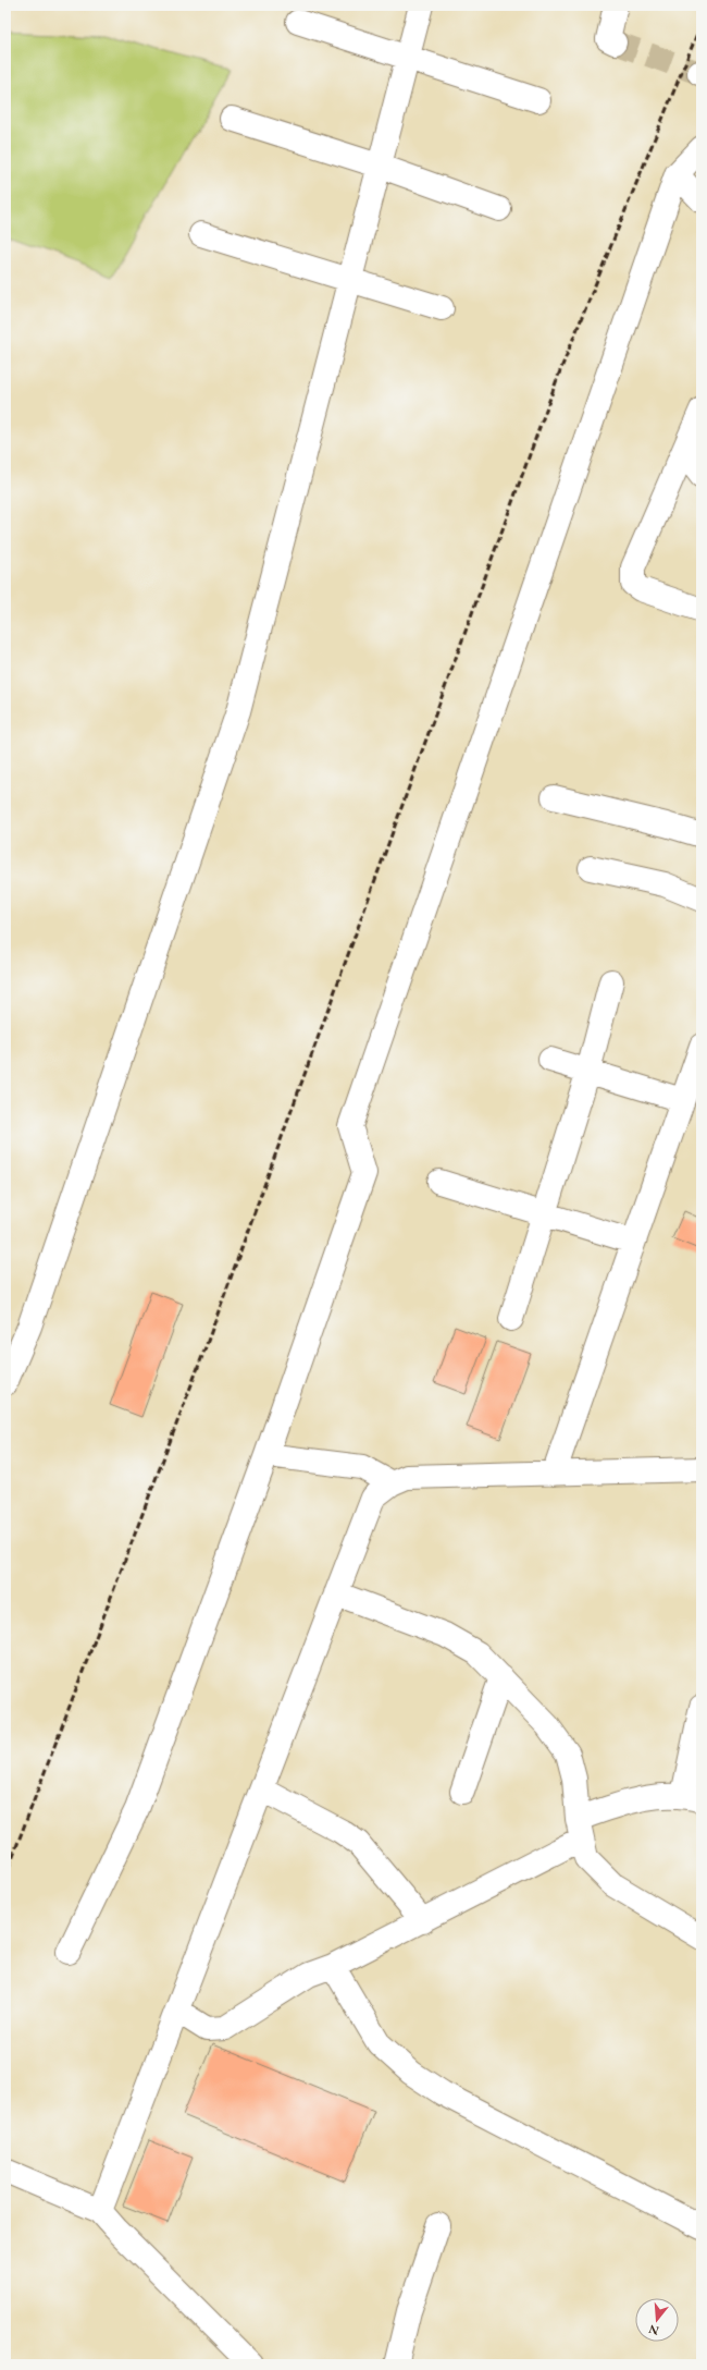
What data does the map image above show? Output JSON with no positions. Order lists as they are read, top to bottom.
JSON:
{
  "north": "bottom"
}
